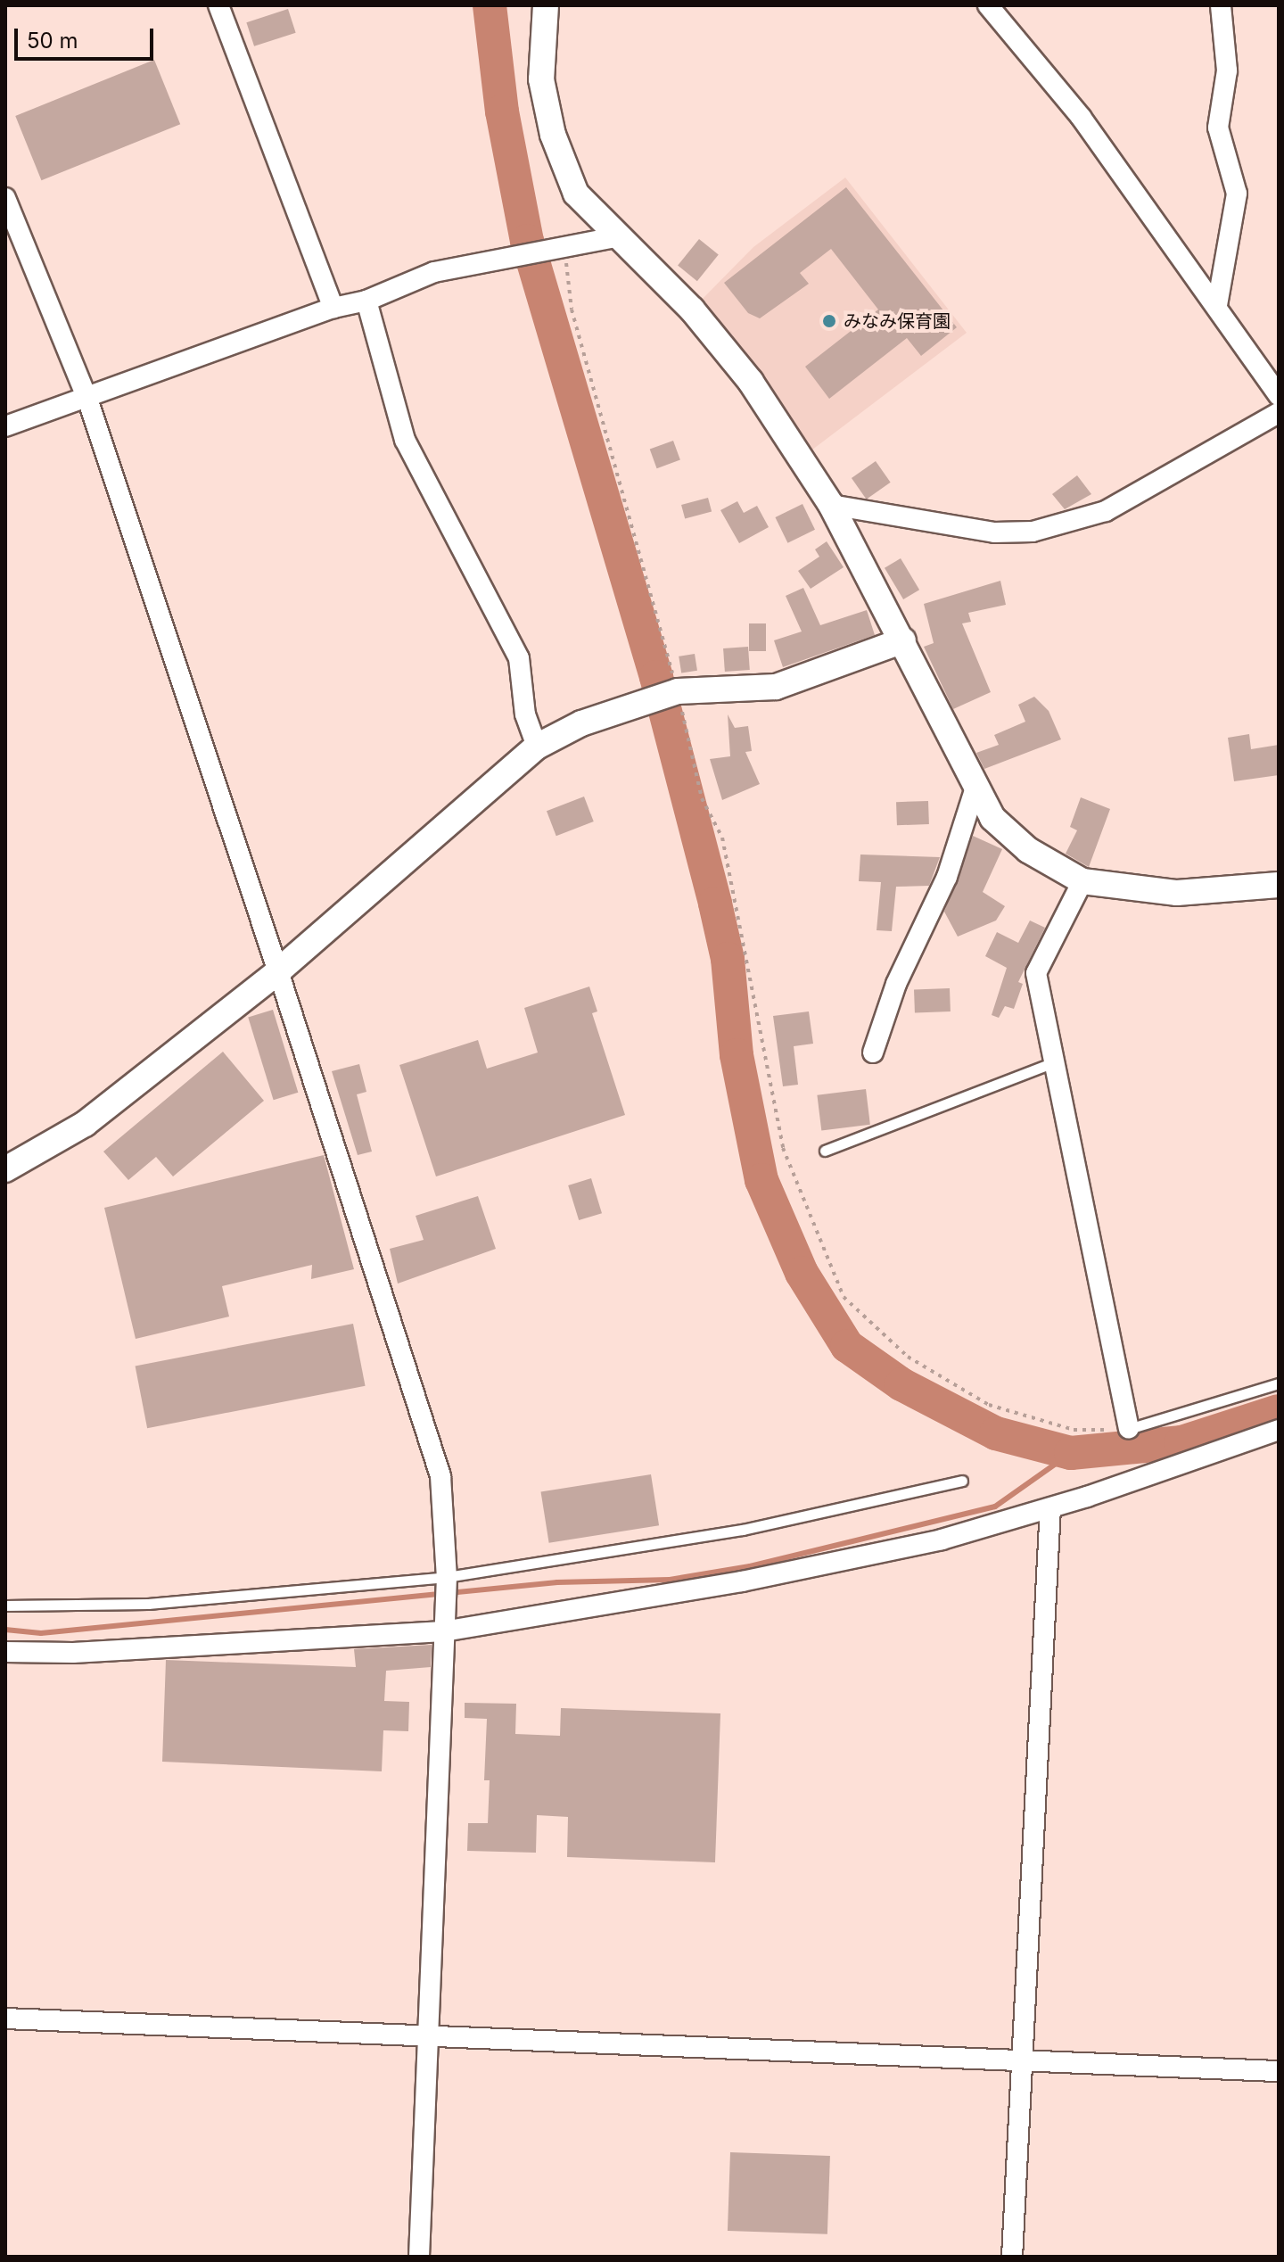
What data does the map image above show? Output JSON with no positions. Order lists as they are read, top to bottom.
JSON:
{
  "places": ["みなみ保育園"],
  "scale_bar": "50 m"
}
